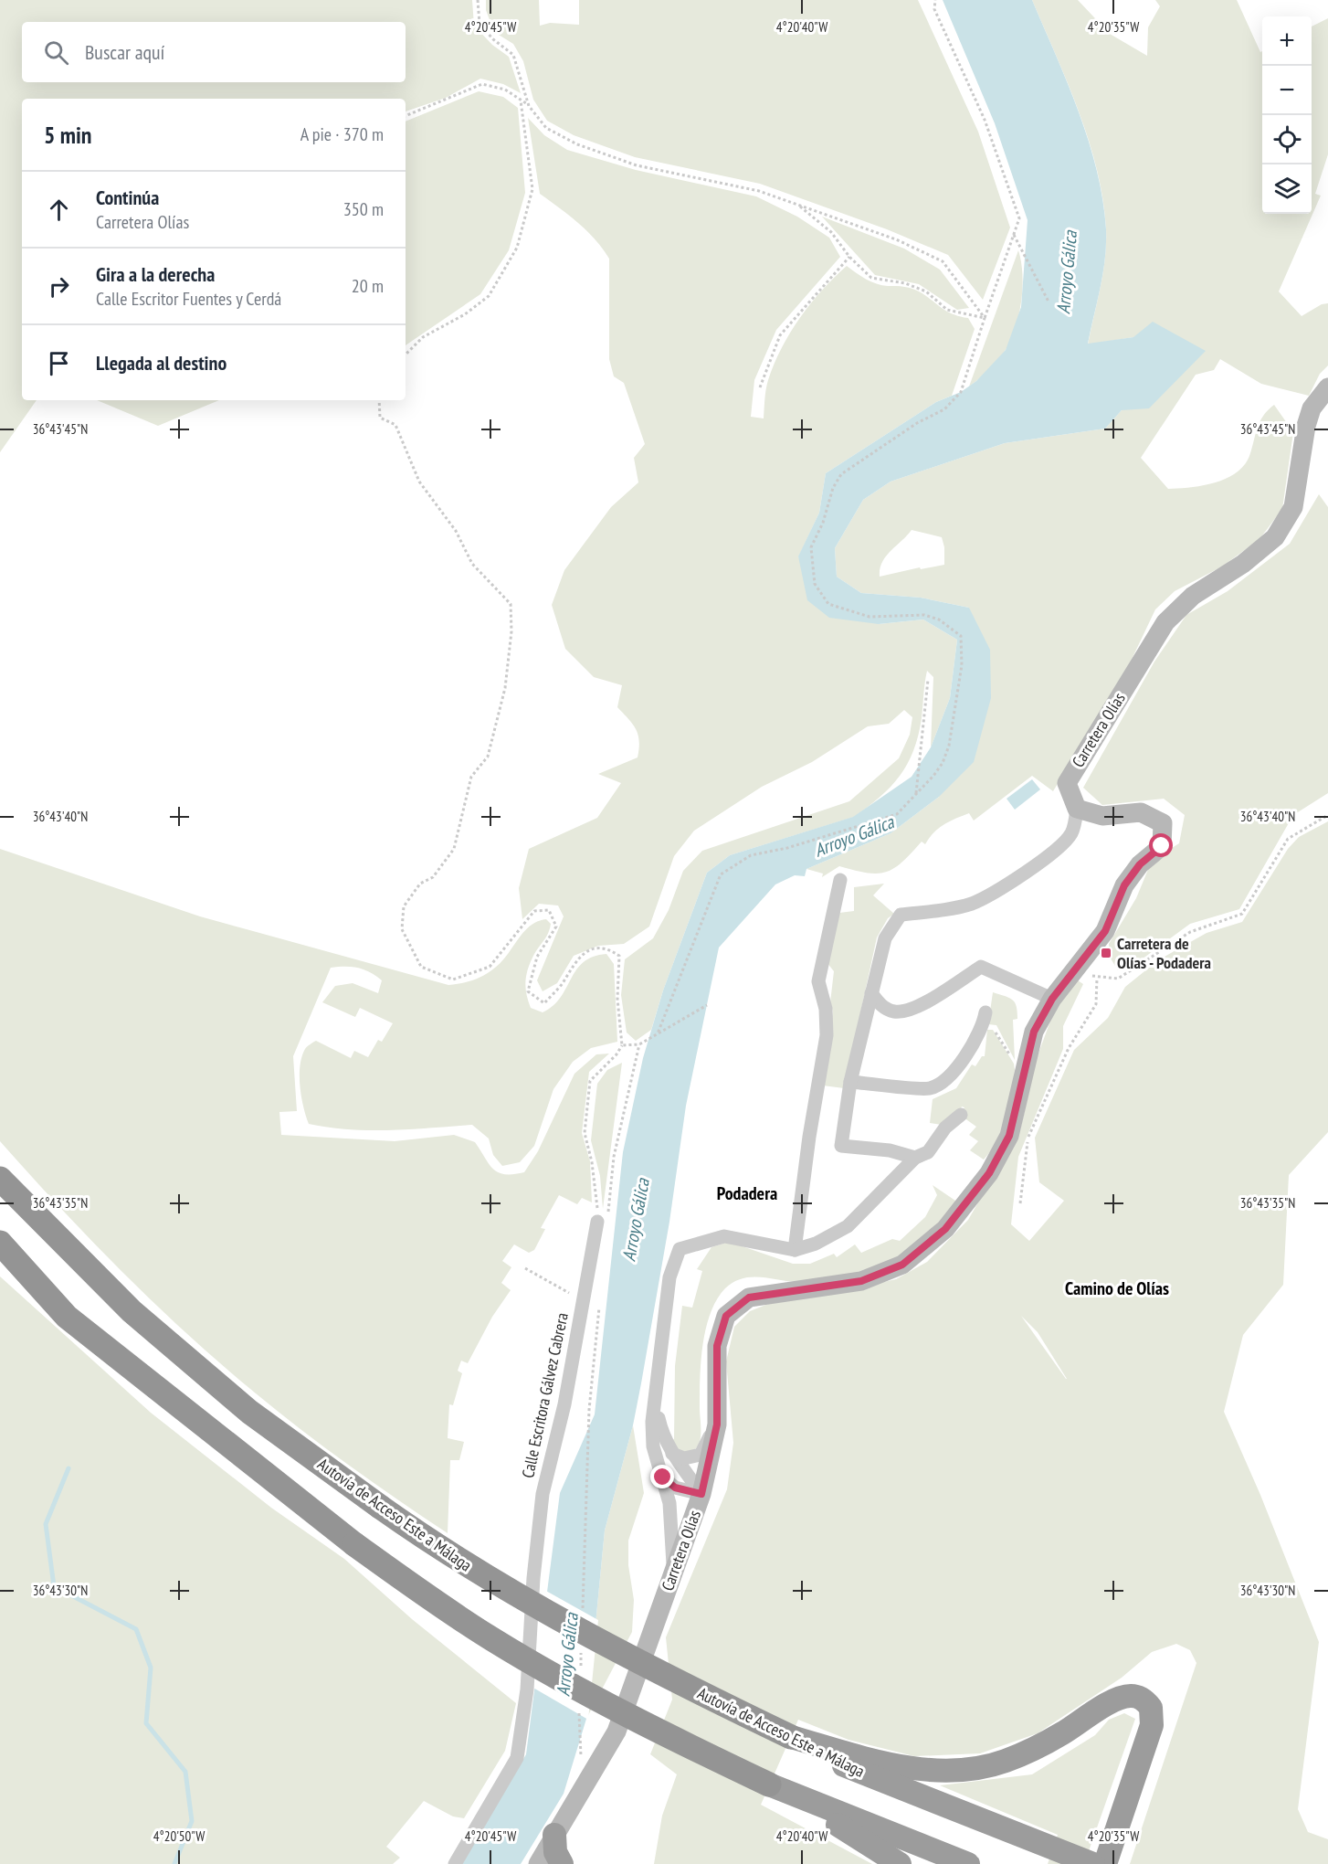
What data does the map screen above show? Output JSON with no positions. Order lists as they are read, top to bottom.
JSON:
{
  "streets": {
    "highway": ["Autovía de Acceso Este a Málaga"],
    "main road": ["Carretera Olías"],
    "street": ["Calle Escritora Gálvez Cabrera"]
  },
  "districts": ["Podadera", "Camino de Olías"],
  "water": ["Arroyo Gálica"],
  "places": {
    "transit": ["Carretera de Olías - Podadera"]
  },
  "page": {
    "map_buttons": ["+", "−"],
    "search": "Buscar aquí",
    "heading": ["5 min", "A pie · 370 m"],
    "list": [
      ["Continúa", "Carretera Olías", "350 m"],
      ["Gira a la derecha", "Calle Escritor Fuentes y Cerdá", "20 m"],
      "Llegada al destino"
    ]
  },
  "coordinates": [
    "4°20'45\"W",
    "4°20'40\"W",
    "4°20'35\"W",
    "36°43'45\"N",
    "36°43'40\"N",
    "36°43'35\"N",
    "36°43'30\"N",
    "4°20'50\"W"
  ]
}
